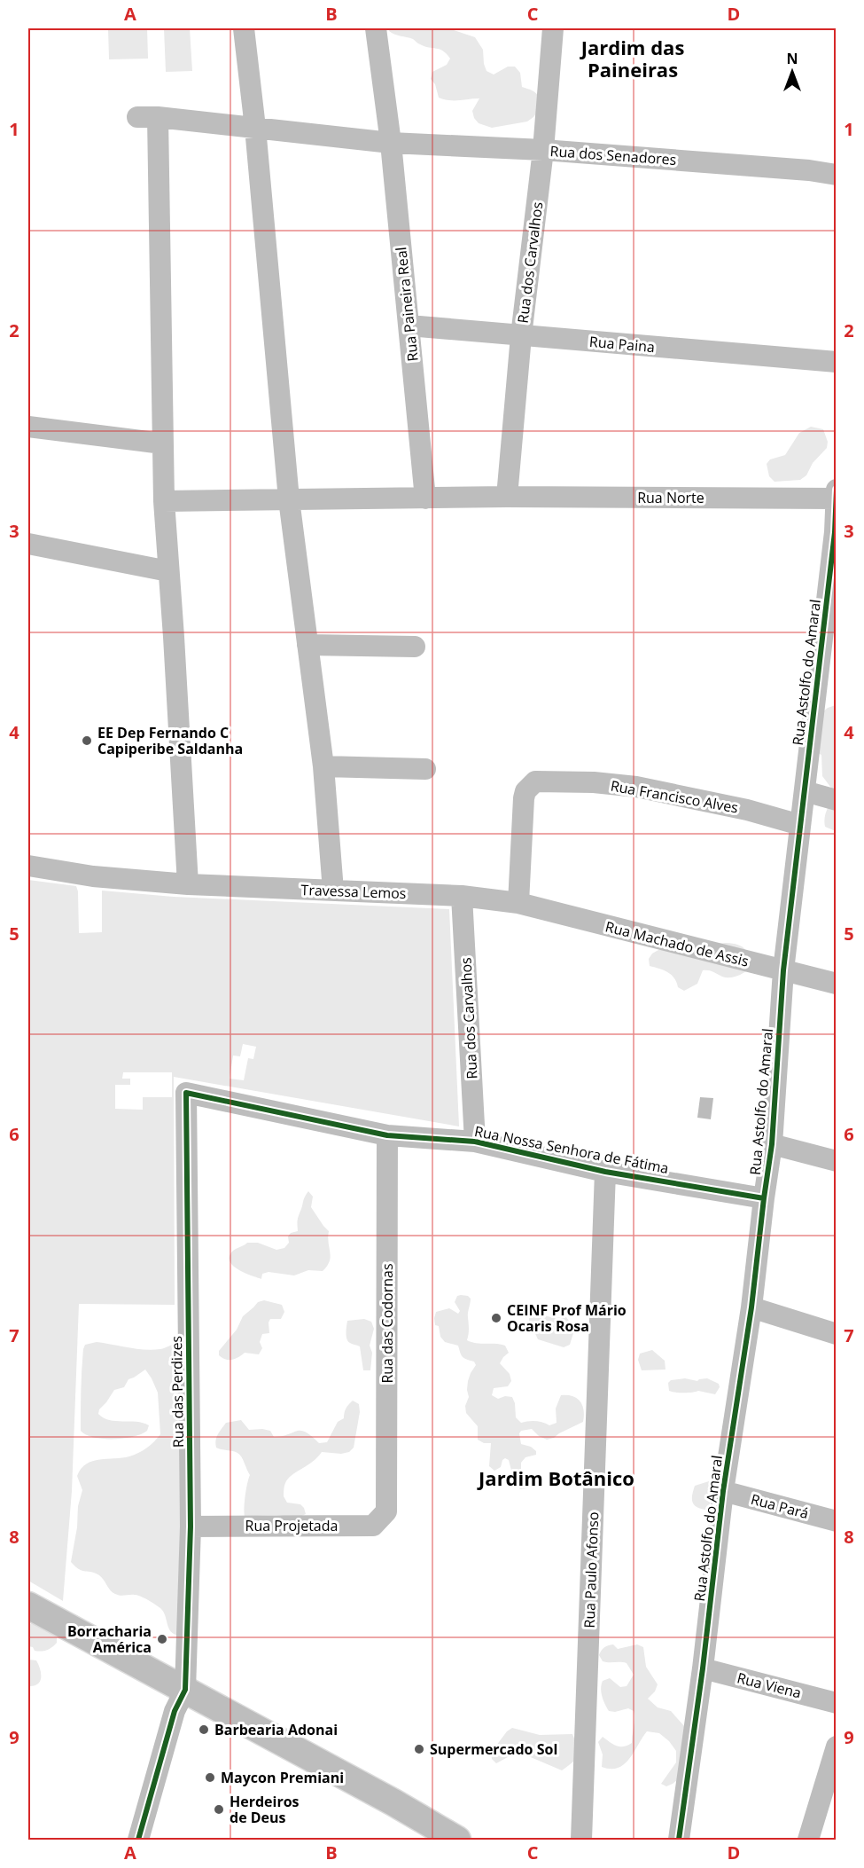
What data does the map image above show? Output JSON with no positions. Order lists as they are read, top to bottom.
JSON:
{
  "streets": {
    "street": [
      "Rua dos Senadores",
      "Rua dos Carvalhos",
      "Rua Paineira Real",
      "Rua Paina",
      "Rua Norte",
      "Rua Astolfo do Amaral",
      "Rua Francisco Alves",
      "Travessa Lemos",
      "Rua Machado de Assis",
      "Rua Nossa Senhora de Fátima",
      "Rua das Codornas",
      "Rua das Perdizes",
      "Rua Pará",
      "Rua Projetada",
      "Rua Paulo Afonso",
      "Rua Viena"
    ]
  },
  "crossings": [
    ["Rua dos Senadores", "Rua dos Carvalhos"],
    ["Rua dos Senadores", "Rua Paineira Real"],
    ["Rua dos Carvalhos", "Rua Paina"],
    ["Rua dos Carvalhos", "Rua Norte"],
    ["Rua dos Carvalhos", "Travessa Lemos"],
    ["Rua dos Carvalhos", "Rua Nossa Senhora de Fátima"],
    ["Rua Paineira Real", "Rua Paina"],
    ["Rua Norte", "Rua Astolfo do Amaral"],
    ["Rua Astolfo do Amaral", "Rua Francisco Alves"],
    ["Rua Astolfo do Amaral", "Rua Machado de Assis"],
    ["Rua Astolfo do Amaral", "Rua Nossa Senhora de Fátima"],
    ["Rua Astolfo do Amaral", "Rua Pará"],
    ["Rua Astolfo do Amaral", "Rua Viena"],
    ["Rua Francisco Alves", "Travessa Lemos"],
    ["Rua Francisco Alves", "Rua Machado de Assis"],
    ["Travessa Lemos", "Rua Machado de Assis"],
    ["Rua Nossa Senhora de Fátima", "Rua das Codornas"],
    ["Rua Nossa Senhora de Fátima", "Rua das Perdizes"],
    ["Rua Nossa Senhora de Fátima", "Rua Paulo Afonso"],
    ["Rua das Codornas", "Rua Projetada"],
    ["Rua das Perdizes", "Rua Projetada"]
  ],
  "districts": ["Jardim das Paineiras", "Jardim Botânico"],
  "places": [
    "EE Dep Fernando C Capiperibe Saldanha",
    "CEINF Prof Mário Ocaris Rosa",
    "Borracharia América",
    "Barbearia Adonai",
    "Supermercado Sol",
    "Maycon Premiani",
    "Herdeiros de Deus"
  ],
  "north": "top",
  "grid": {
    "columns": [
      "A",
      "B",
      "C",
      "D"
    ],
    "rows": [
      "1",
      "2",
      "3",
      "4",
      "5",
      "6",
      "7",
      "8",
      "9"
    ]
  }
}
